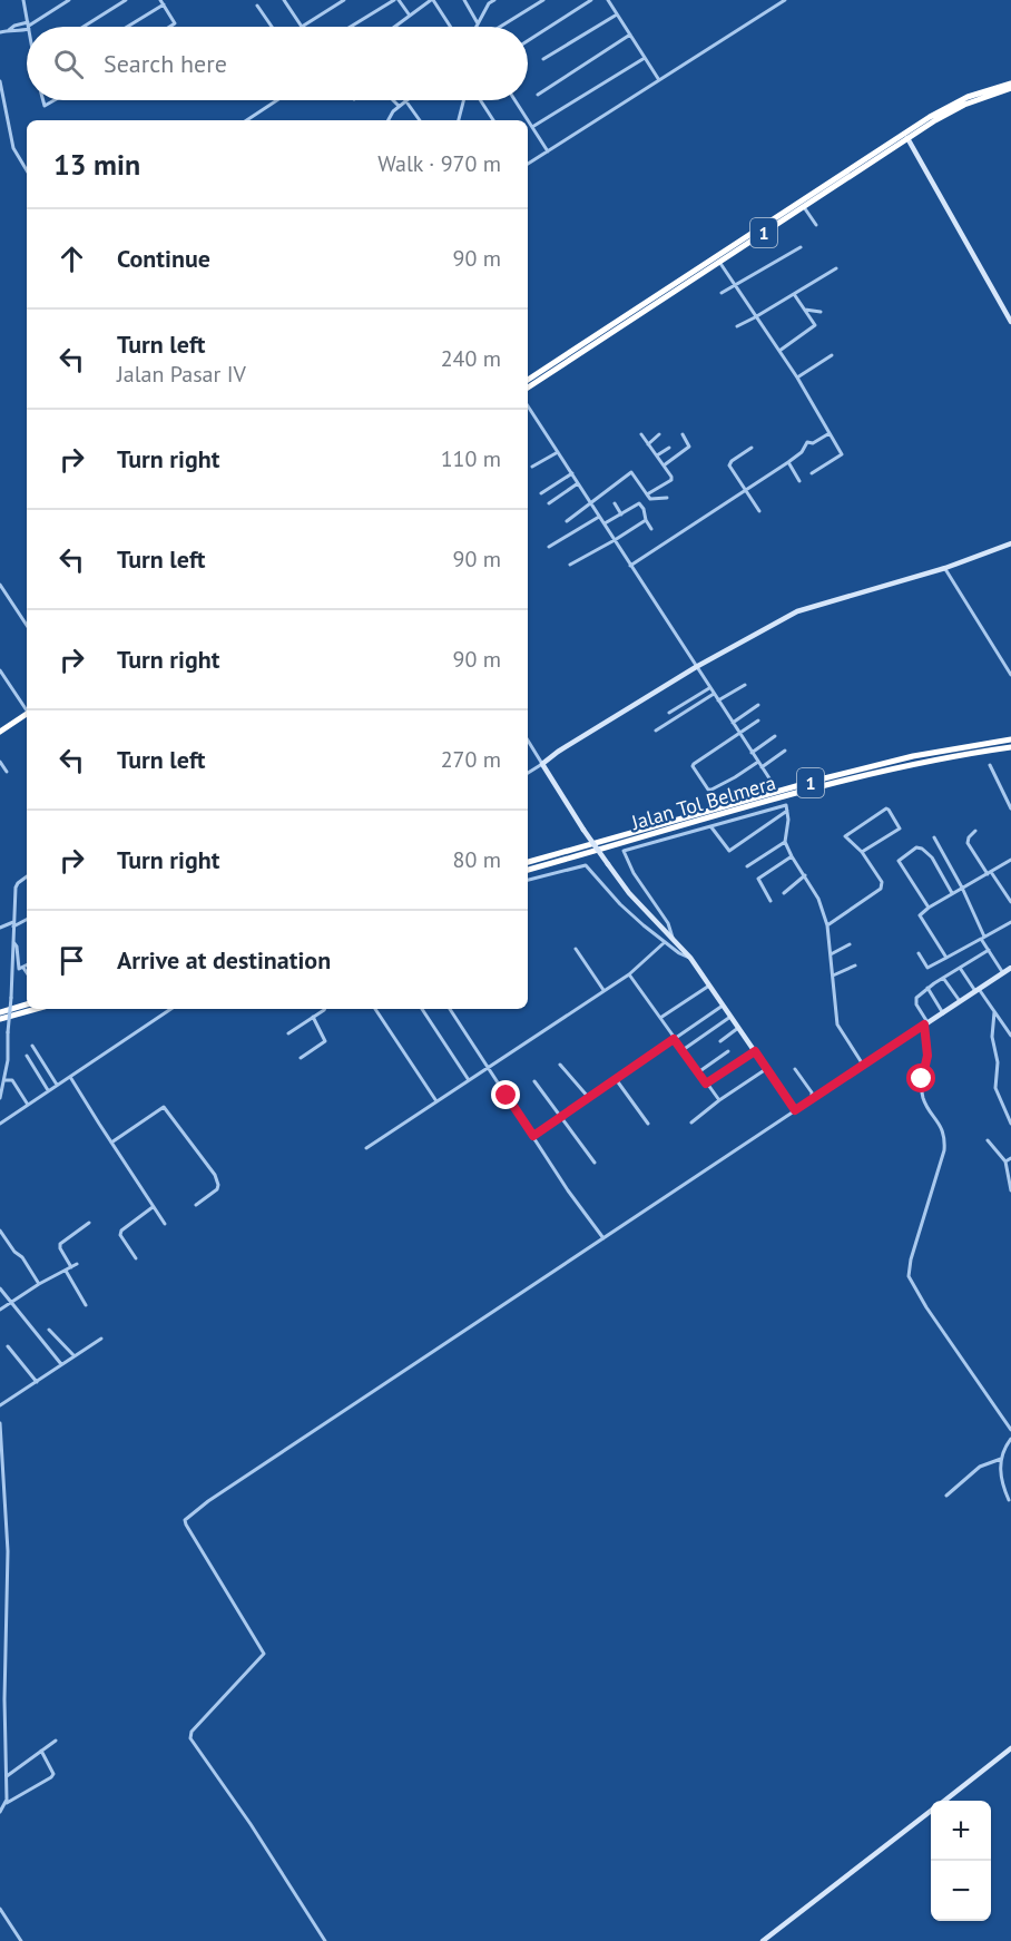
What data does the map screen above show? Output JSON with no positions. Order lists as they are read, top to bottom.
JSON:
{
  "streets": {
    "highway": ["1", "Jalan Tol Belmera"]
  },
  "page": {
    "search": "Search here",
    "heading": ["13 min", "Walk · 970 m"],
    "list": [
      ["Continue", "90 m"],
      ["Turn left", "Jalan Pasar IV", "240 m"],
      ["Turn right", "110 m"],
      ["Turn left", "90 m"],
      ["Turn right", "90 m"],
      ["Turn left", "270 m"],
      ["Turn right", "80 m"],
      "Arrive at destination"
    ],
    "map_buttons": ["+", "−"]
  }
}
